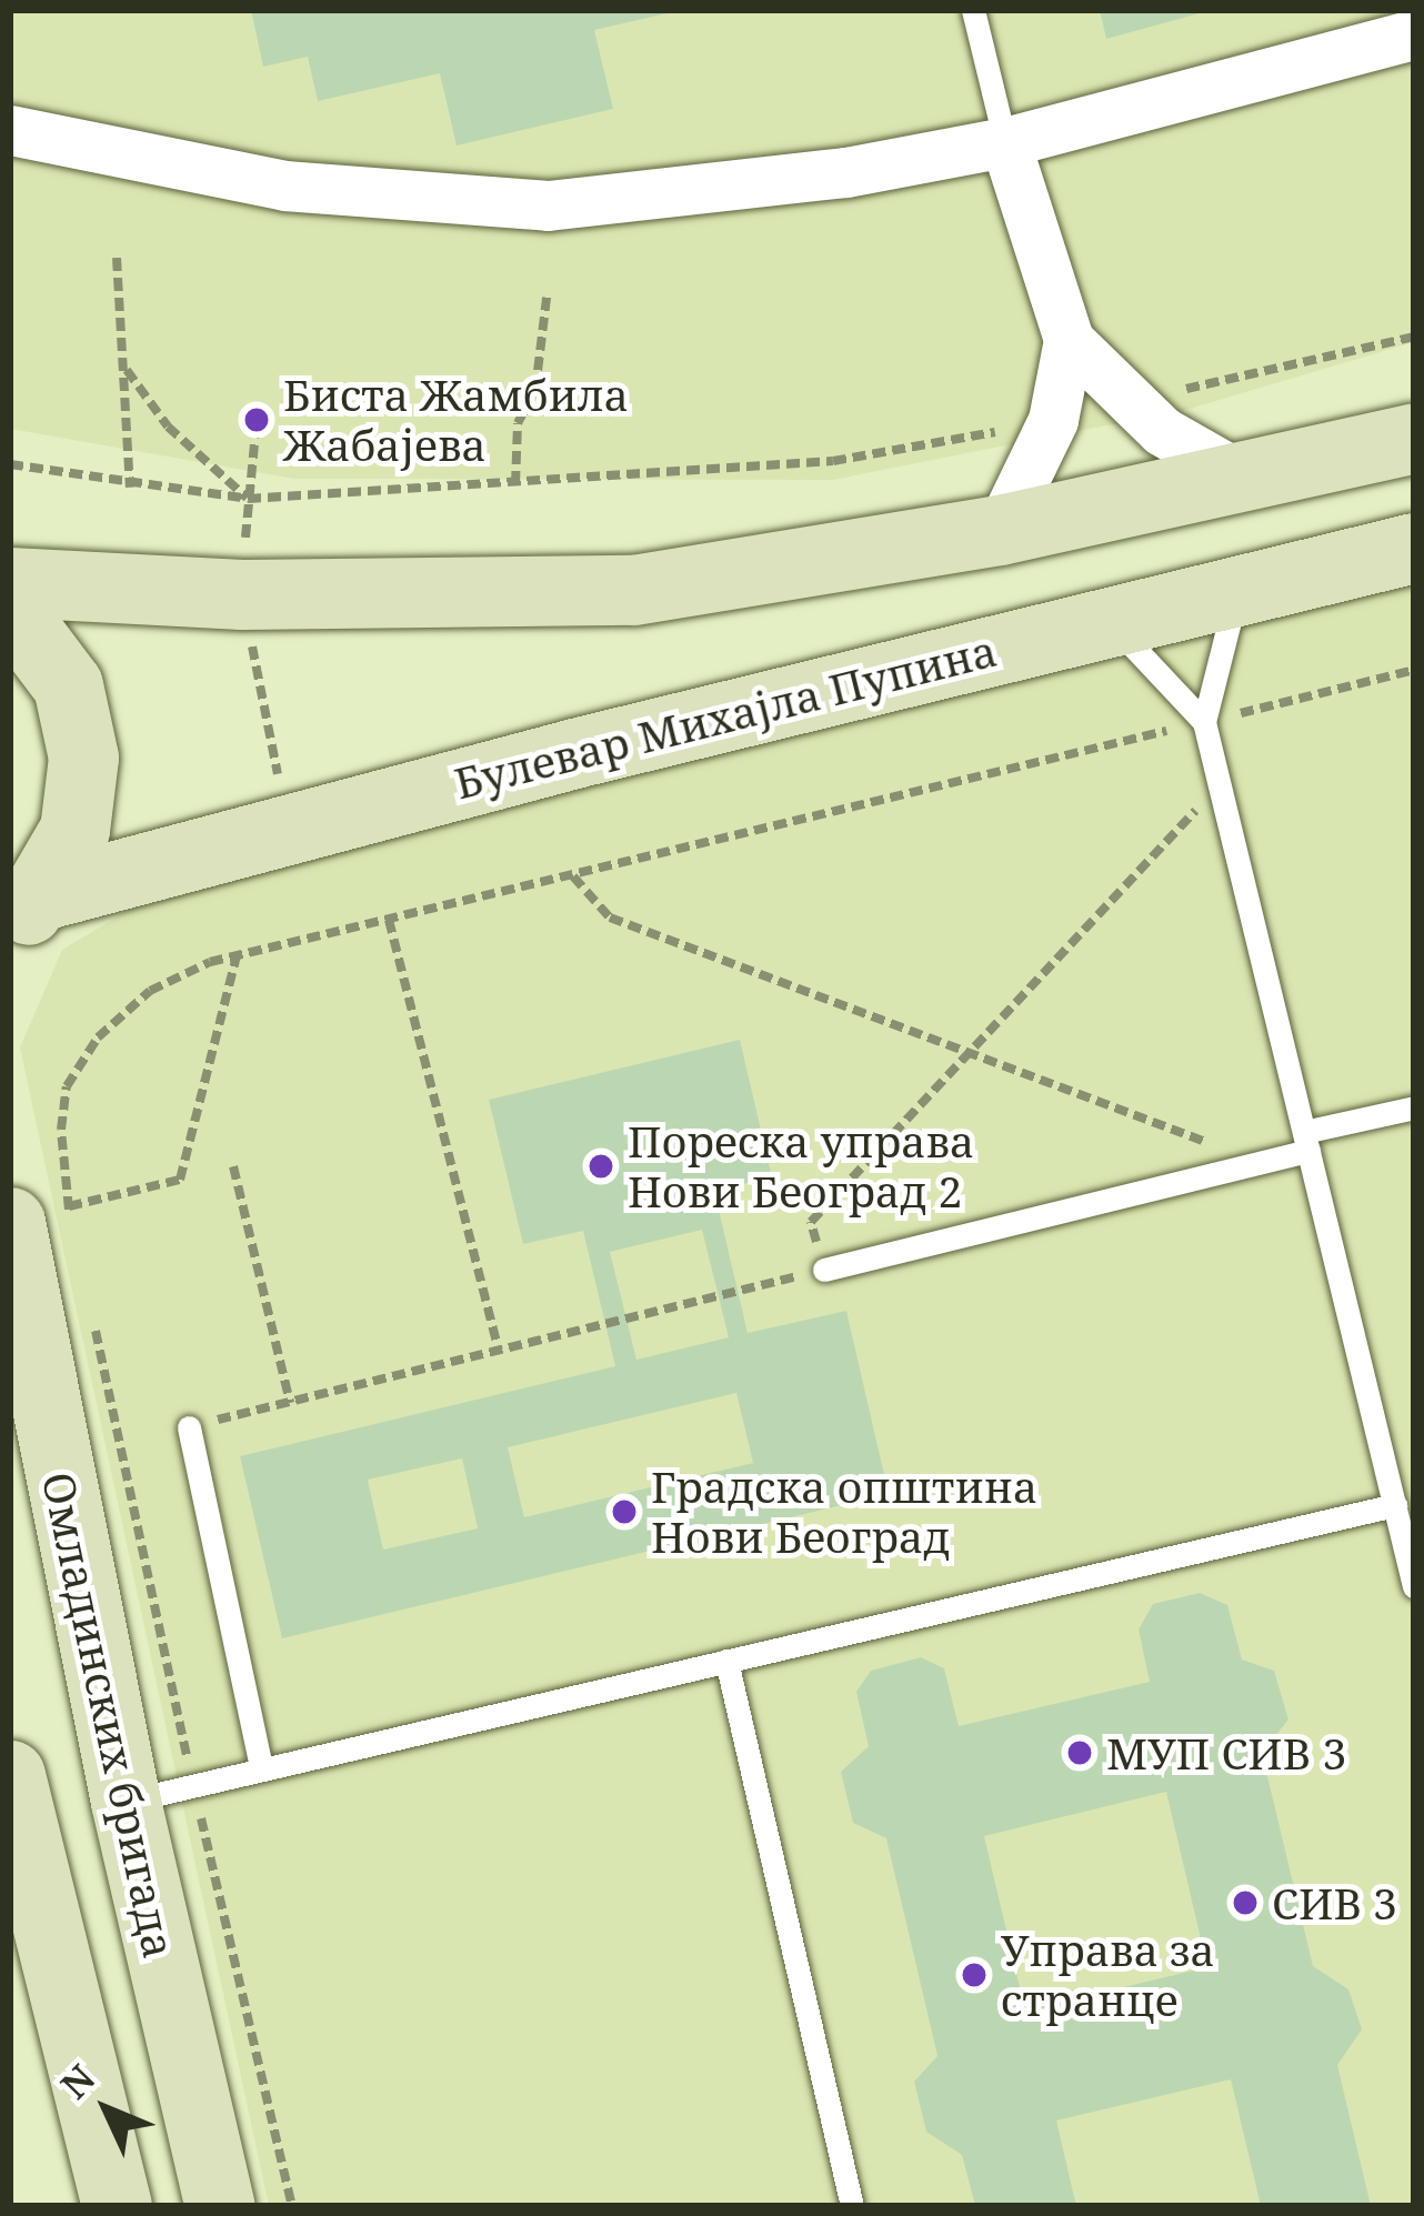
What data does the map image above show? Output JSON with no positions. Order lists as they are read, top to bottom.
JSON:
{
  "streets": {
    "main road": ["Булевар Михајла Пупина", "Омладинских бригада"]
  },
  "places": [
    "Биста Жамбила Жабајева",
    "Пореска управа Нови Београд 2",
    "Градска општина Нови Београд",
    "МУП СИВ 3",
    "СИВ 3",
    "Управа за странце"
  ],
  "north": "top left"
}
